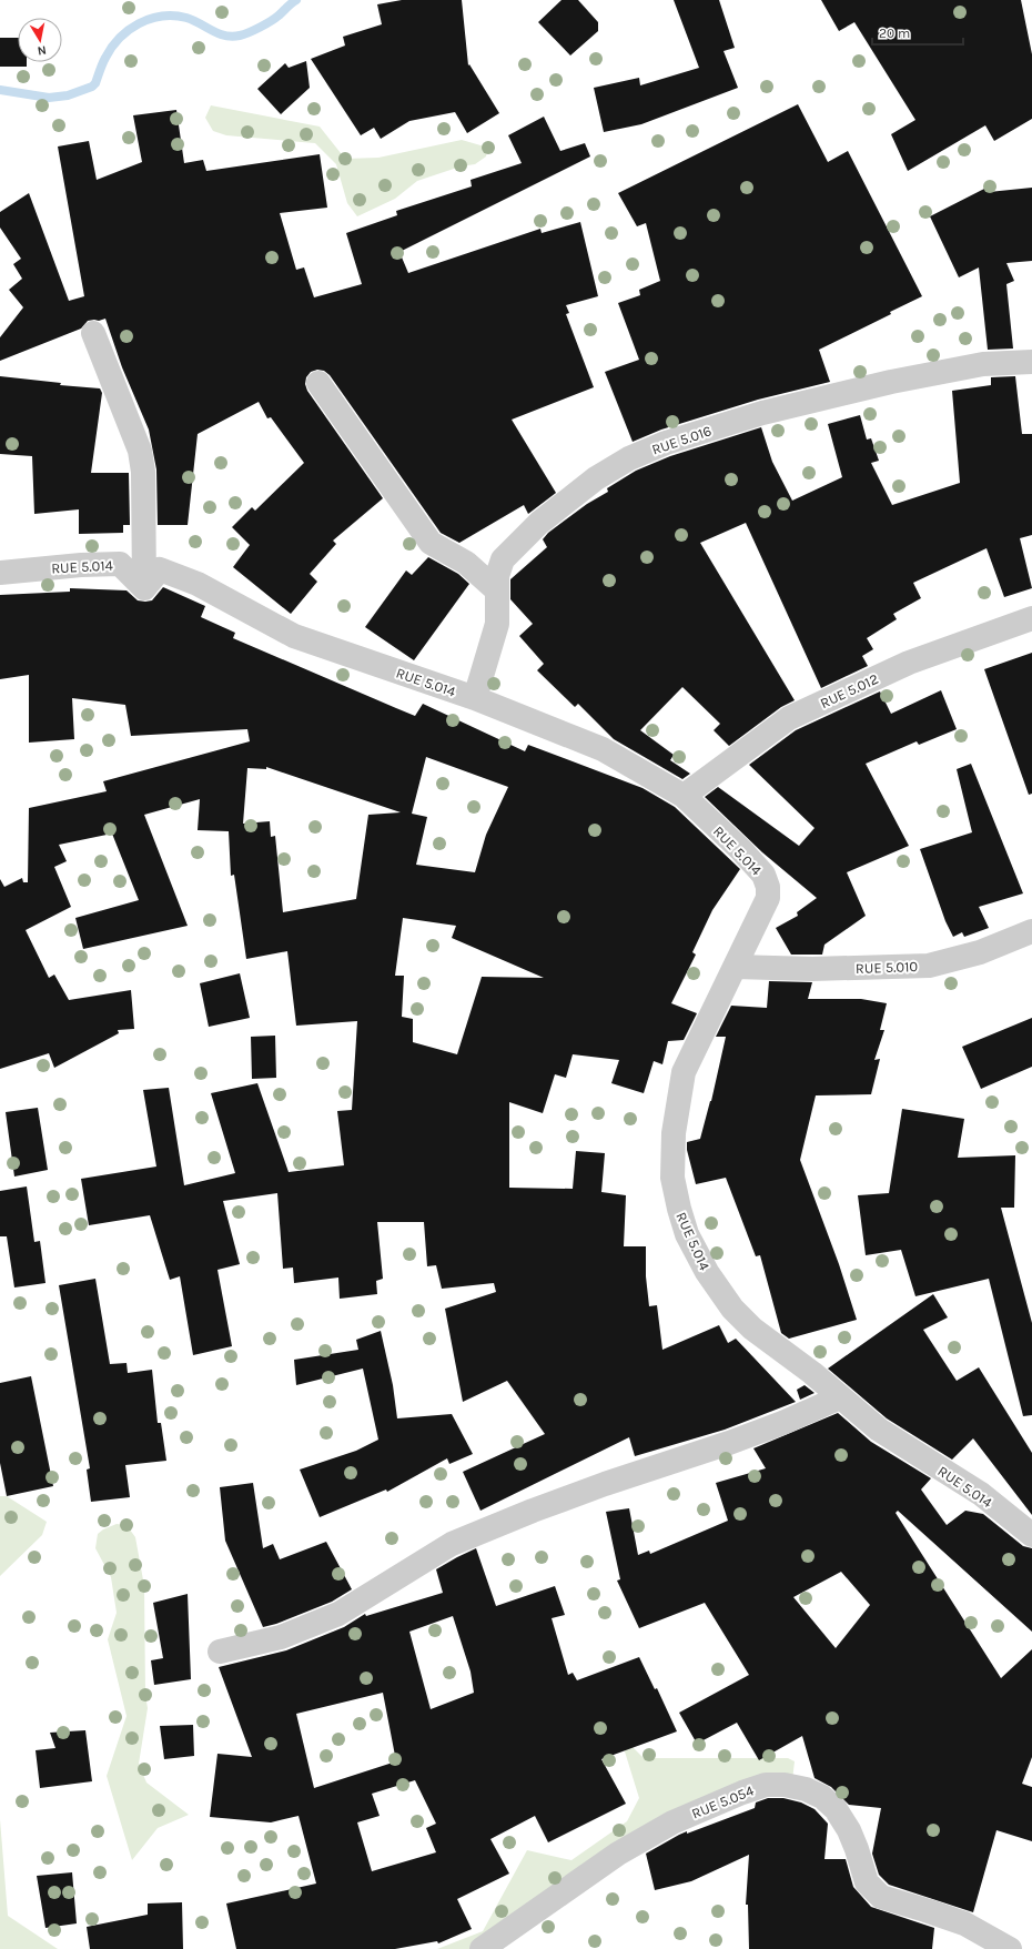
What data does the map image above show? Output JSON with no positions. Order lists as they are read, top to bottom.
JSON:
{
  "streets": {
    "street": [
      "RUE 5.016",
      "RUE 5.014",
      "RUE 5.012",
      "RUE 5.010",
      "RUE 5.054"
    ]
  },
  "crossings": [
    ["RUE 5.016", "RUE 5.014"],
    ["RUE 5.014", "RUE 5.012"],
    ["RUE 5.014", "RUE 5.010"]
  ],
  "scale_bar": "20 m",
  "north": "bottom"
}
